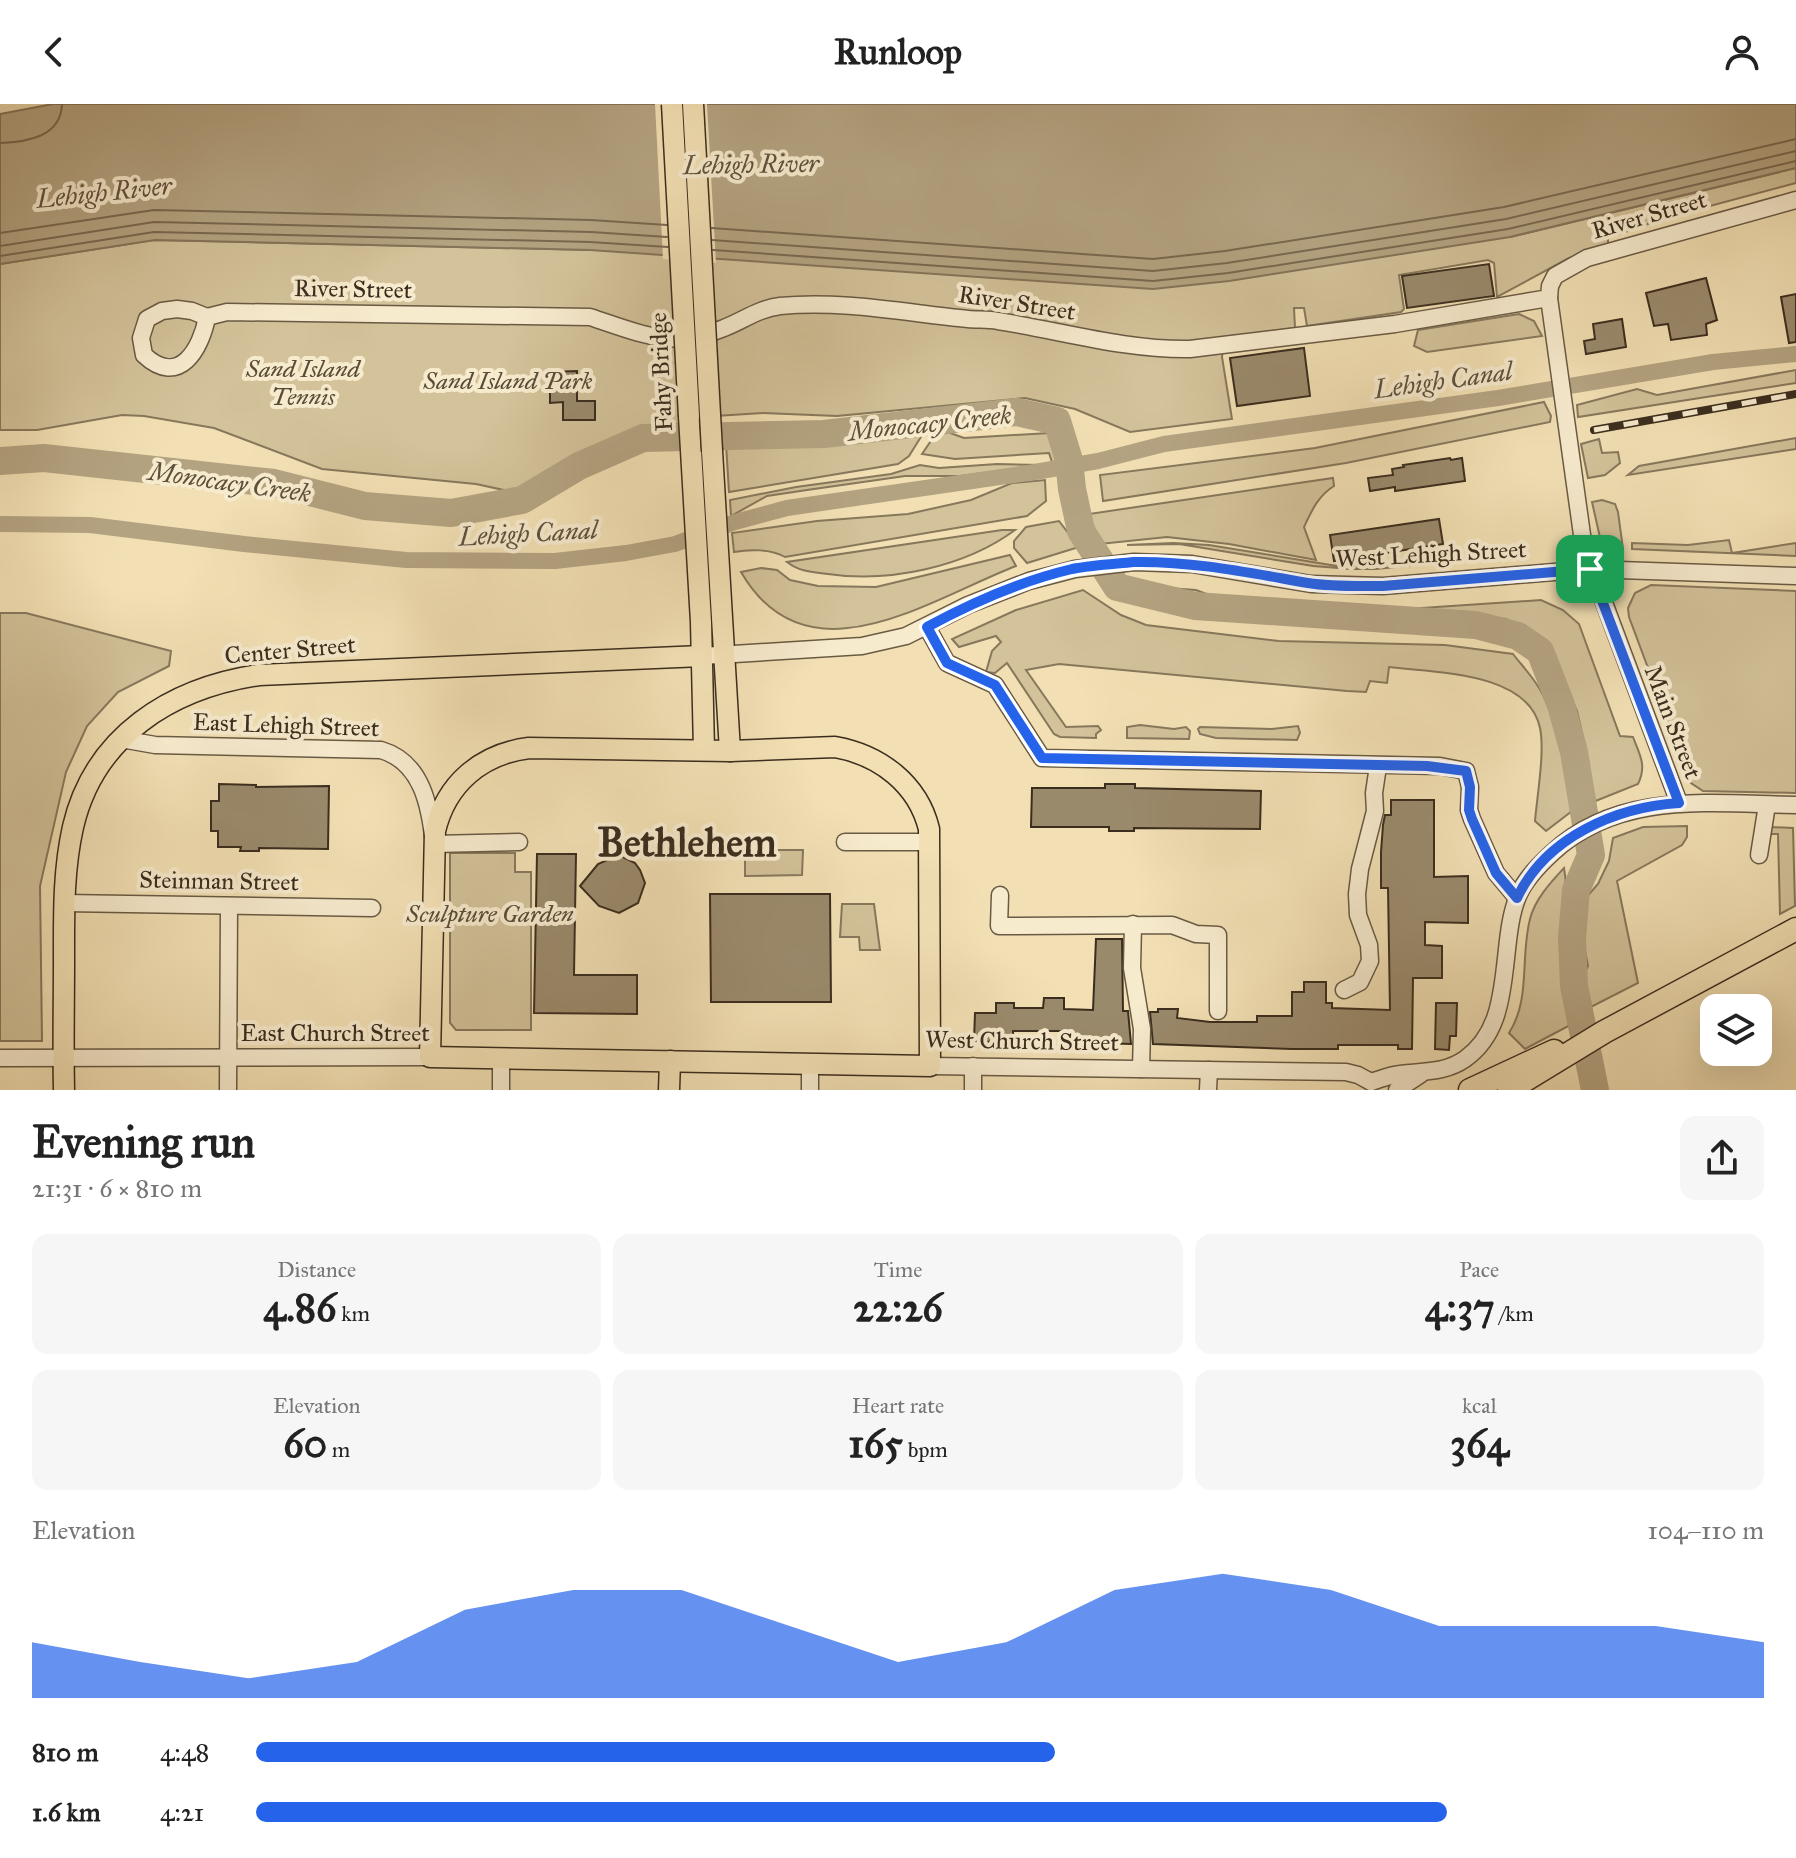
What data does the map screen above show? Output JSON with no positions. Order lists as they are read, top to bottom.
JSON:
{
  "streets": {
    "main road": [
      "Fahy Bridge",
      "Center Street",
      "East Church Street",
      "West Church Street"
    ],
    "street": [
      "River Street",
      "West Lehigh Street",
      "Main Street",
      "East Lehigh Street",
      "Steinman Street"
    ]
  },
  "crossings": [
    ["River Street", "Main Street"],
    ["Fahy Bridge", "West Lehigh Street"],
    ["Fahy Bridge", "Center Street"],
    ["West Lehigh Street", "Center Street"],
    ["West Lehigh Street", "Main Street"],
    ["Center Street", "East Lehigh Street"],
    ["Center Street", "Steinman Street"],
    ["Center Street", "East Church Street"],
    ["Main Street", "West Church Street"],
    ["East Church Street", "West Church Street"]
  ],
  "districts": ["Bethlehem"],
  "water": ["Lehigh River", "Lehigh Canal", "Monocacy Creek"],
  "parks": ["Sand Island Tennis", "Sand Island Park", "Sculpture Garden"],
  "page": {
    "header": "Runloop",
    "heading": ["Evening run", "21:31 · 6 × 810 m"],
    "stats": [
      ["Distance", "4.86 km"],
      ["Time", "22:26"],
      ["Pace", "4:37 /km"],
      ["Elevation", "60 m"],
      ["Heart rate", "165 bpm"],
      ["kcal", "364"]
    ],
    "chart": ["Elevation", "104–110 m"],
    "list": [
      {
        "name": "810 m",
        "note": "4:48"
      },
      {
        "name": "1.6 km",
        "note": "4:21"
      }
    ]
  }
}
